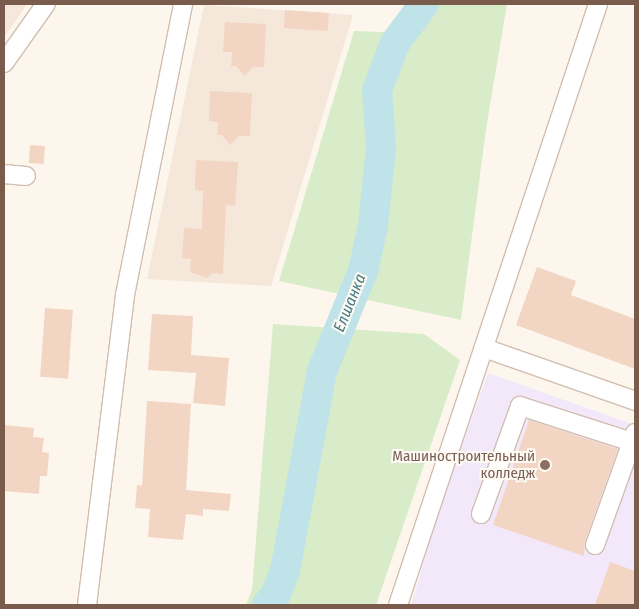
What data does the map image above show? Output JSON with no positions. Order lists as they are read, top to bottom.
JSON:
{
  "water": ["Елшанка"],
  "places": ["Машиностроительный колледж"]
}
